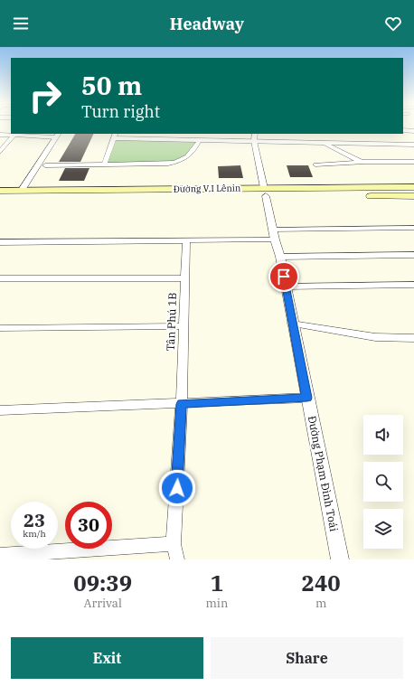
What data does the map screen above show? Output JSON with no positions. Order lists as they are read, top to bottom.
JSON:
{
  "streets": {
    "main road": ["Đường V.I Lênin"],
    "street": ["Tân Phú 1B", "Đường Phạm Đình Toái"]
  },
  "crossings": [
    ["Đường V.I Lênin", "Đường Phạm Đình Toái"]
  ],
  "page": {
    "header": "Headway",
    "turn": ["50 m", "Turn right"],
    "speed": "23 km/h",
    "limit": "30",
    "eta": [
      "09:39",
      "Arrival",
      "1",
      "min",
      "240",
      "m"
    ],
    "buttons": ["Exit", "Share"]
  }
}
